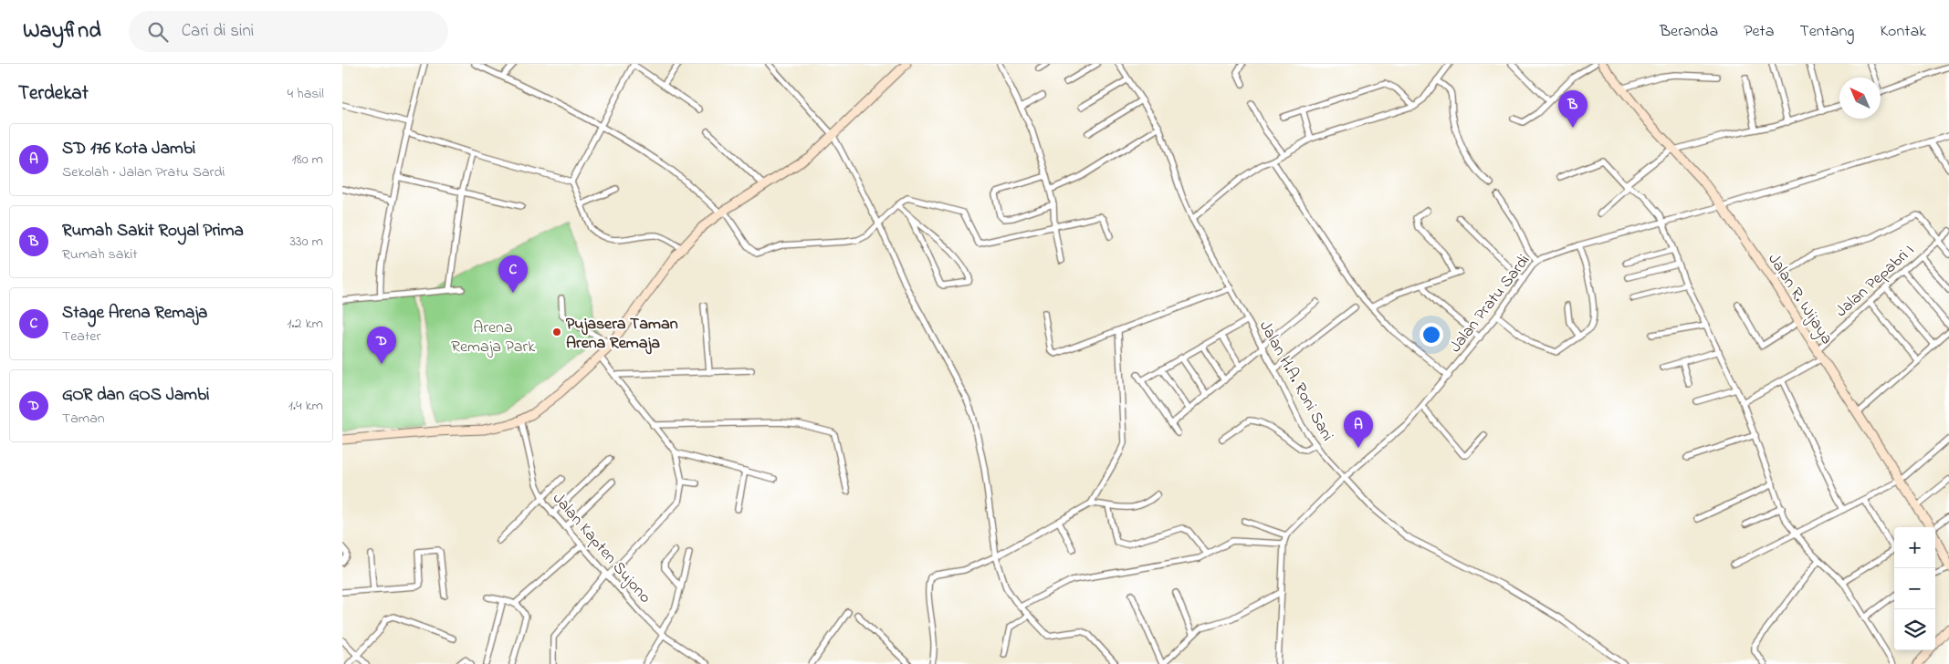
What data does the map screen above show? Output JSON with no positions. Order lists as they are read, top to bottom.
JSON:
{
  "streets": {
    "main road": ["Jalan R. Wijaya"],
    "street": [
      "Jalan Pepabri I",
      "Jalan Pratu Sardi",
      "Jalan H.A. Roni Sani",
      "Jalan Kapten Sujono"
    ]
  },
  "crossings": [
    ["Jalan Pepabri I", "Jalan R. Wijaya"],
    ["Jalan R. Wijaya", "Jalan Pratu Sardi"],
    ["Jalan Pratu Sardi", "Jalan H.A. Roni Sani"]
  ],
  "parks": ["Arena Remaja Park"],
  "places": ["Pujasera Taman Arena Remaja"],
  "north": "top left",
  "page": {
    "header": "Wayfind",
    "search": "Cari di sini",
    "nav": [
      "Beranda",
      "Peta",
      "Tentang",
      "Kontak"
    ],
    "heading": ["Terdekat", "4 hasil"],
    "pins": [
      "B",
      "C",
      "D",
      "A"
    ],
    "list": [
      {
        "mark": "A",
        "name": "SD 176 Kota Jambi",
        "note": "Sekolah · Jalan Pratu Sardi",
        "value": "180 m"
      },
      {
        "mark": "B",
        "name": "Rumah Sakit Royal Prima",
        "note": "Rumah sakit",
        "value": "330 m"
      },
      {
        "mark": "C",
        "name": "Stage Arena Remaja",
        "note": "Teater",
        "value": "1.2 km"
      },
      {
        "mark": "D",
        "name": "GOR dan GOS Jambi",
        "note": "Taman",
        "value": "1.4 km"
      }
    ],
    "map_buttons": ["+", "−"]
  }
}
